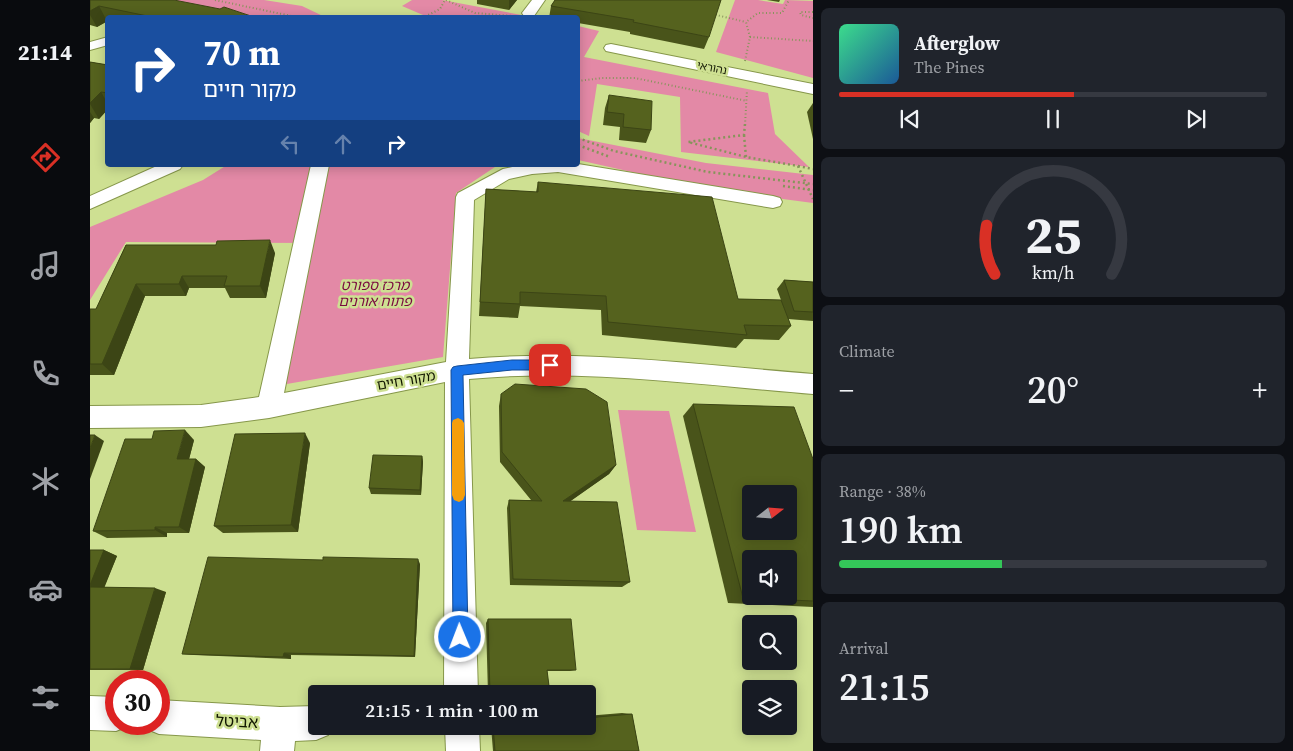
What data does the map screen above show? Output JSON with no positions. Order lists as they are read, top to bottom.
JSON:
{
  "streets": {
    "street": ["נהוראי", "מקור חיים", "אביטל"]
  },
  "parks": ["מרכז ספורט פתוח אורנים"],
  "north": "right",
  "page": {
    "tabs": "21:14",
    "turn": ["70 m", "מקור חיים"],
    "song": ["Afterglow", "The Pines"],
    "tile": [
      "Climate",
      ["Range · 38%", "190 km"],
      ["Arrival", "21:15"]
    ],
    "heat": ["−", "20°", "+"],
    "limit": "30",
    "trip": "21:15 · 1 min · 100 m",
    "gauge": ["25", "km/h"]
  }
}
